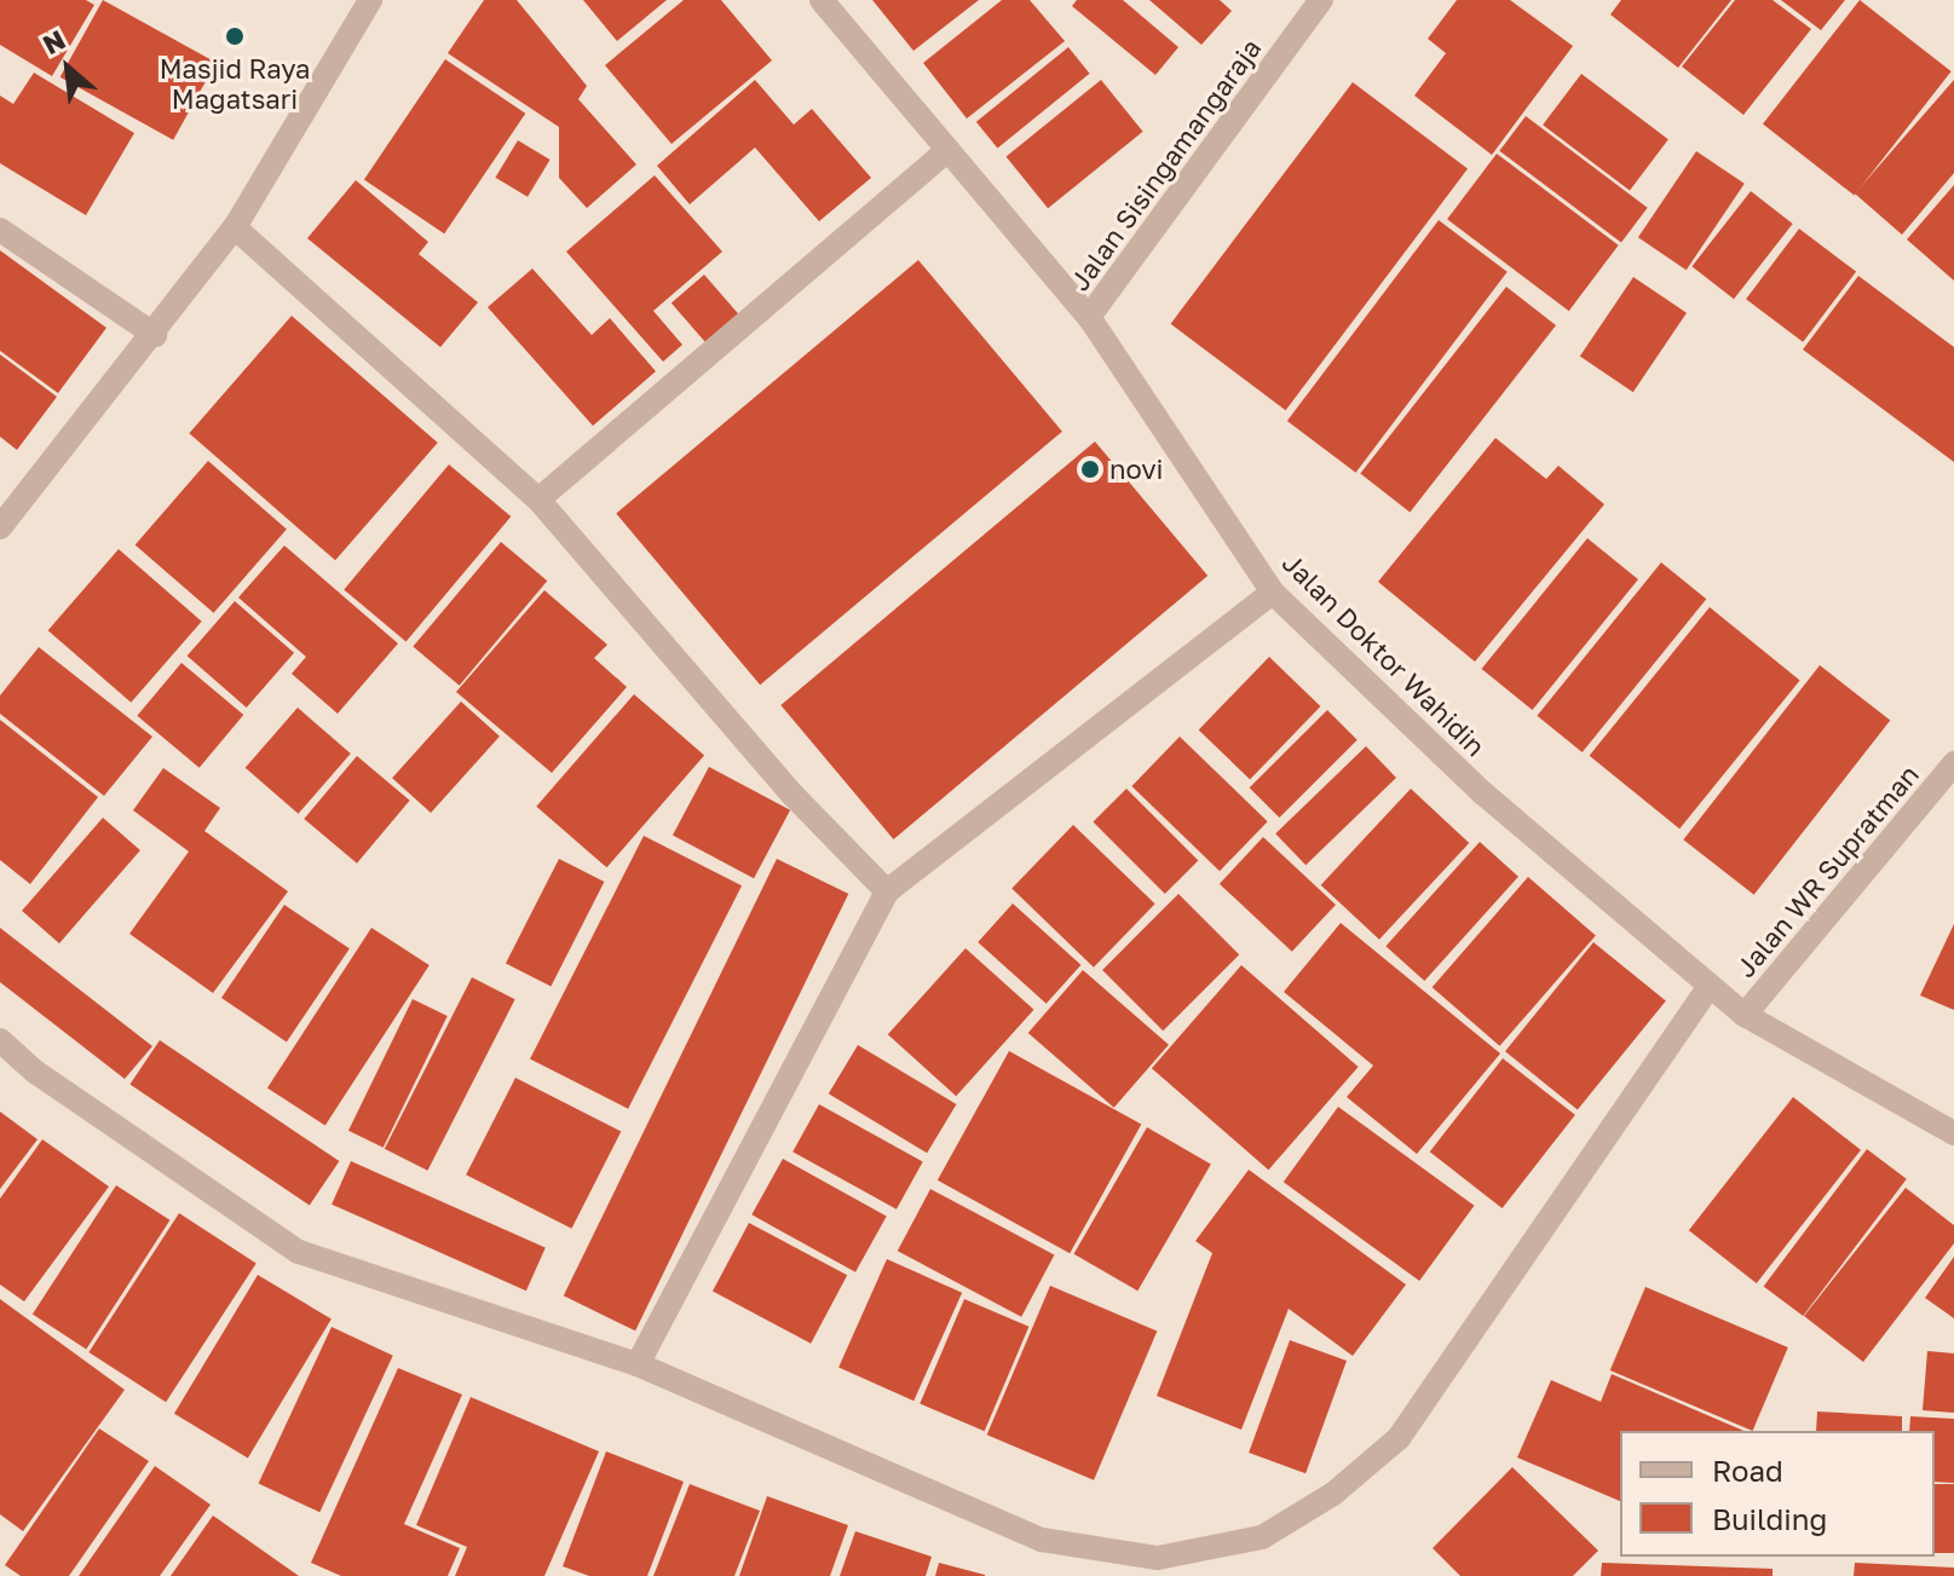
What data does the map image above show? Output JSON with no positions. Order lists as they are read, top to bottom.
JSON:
{
  "streets": {
    "street": ["Jalan Sisingamangaraja", "Jalan Doktor Wahidin", "Jalan WR Supratman"]
  },
  "crossings": [
    ["Jalan Sisingamangaraja", "Jalan Doktor Wahidin"],
    ["Jalan Doktor Wahidin", "Jalan WR Supratman"]
  ],
  "places": ["Masjid Raya Magatsari", "novi"],
  "legend": ["Road", "Building"],
  "north": "top left"
}
